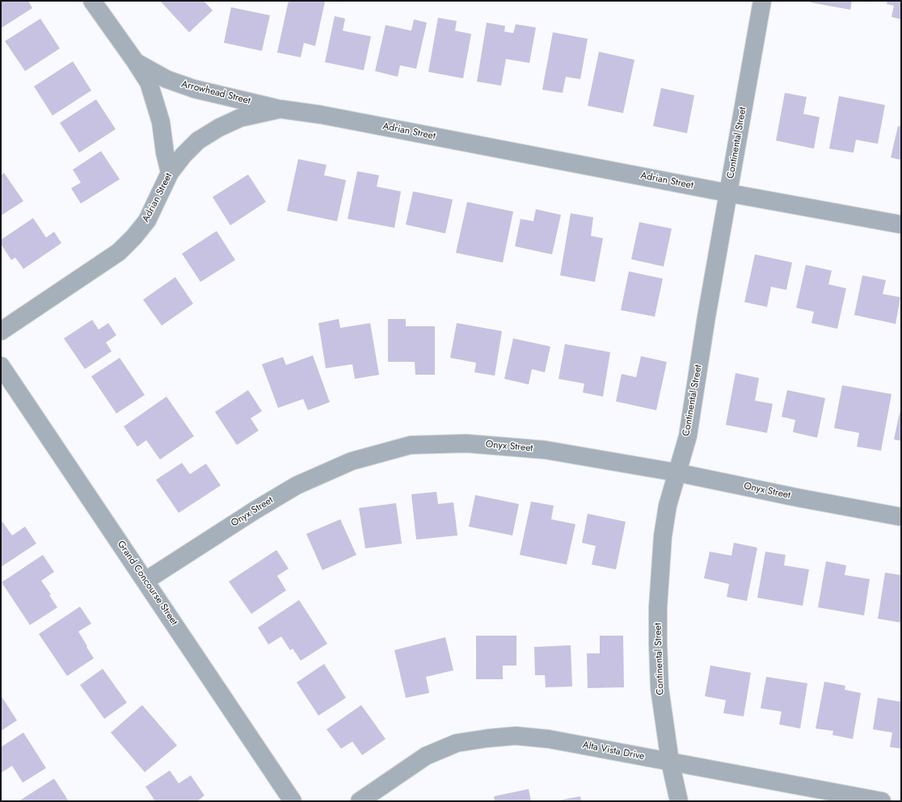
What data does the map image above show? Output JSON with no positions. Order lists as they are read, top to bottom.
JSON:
{
  "streets": {
    "street": [
      "Arrowhead Street",
      "Adrian Street",
      "Continental Street",
      "Onyx Street",
      "Grand Concourse Street",
      "Alta Vista Drive"
    ]
  },
  "crossings": [
    ["Arrowhead Street", "Adrian Street"],
    ["Adrian Street", "Continental Street"],
    ["Continental Street", "Onyx Street"],
    ["Continental Street", "Alta Vista Drive"],
    ["Onyx Street", "Grand Concourse Street"]
  ]
}
